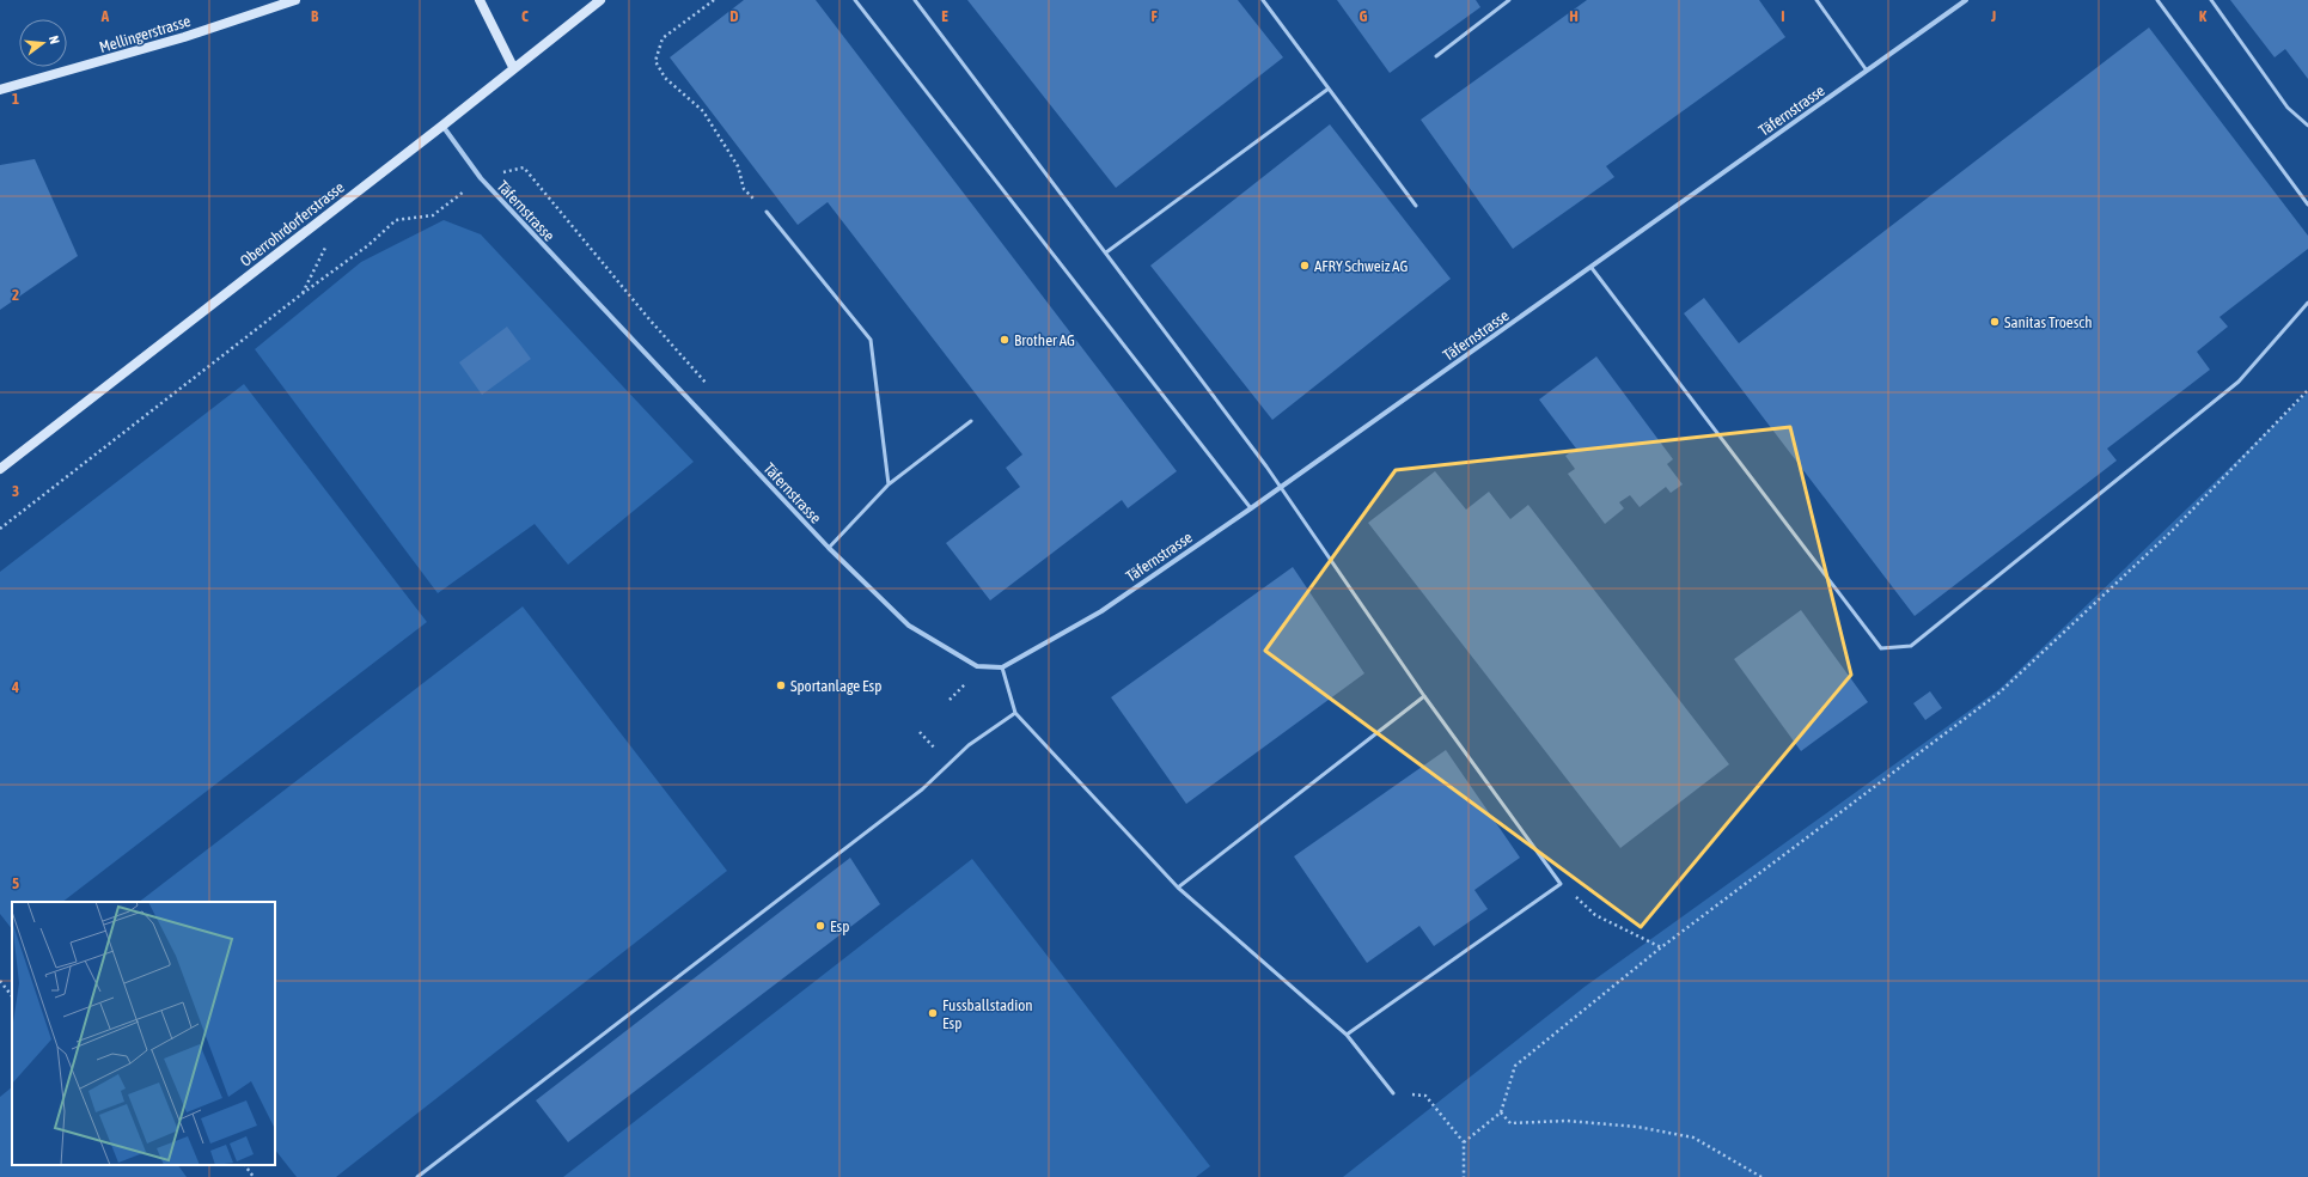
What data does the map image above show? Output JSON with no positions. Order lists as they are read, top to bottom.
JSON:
{
  "streets": {
    "main road": ["Mellingerstrasse", "Oberrohrdorferstrasse"],
    "street": ["Täfernstrasse"]
  },
  "crossings": [
    ["Täfernstrasse", "Oberrohrdorferstrasse"]
  ],
  "places": [
    "AFRY Schweiz AG",
    "Sanitas Troesch",
    "Brother AG",
    "Sportanlage Esp",
    "Esp",
    "Fussballstadion Esp"
  ],
  "north": "right",
  "grid": {
    "columns": [
      "A",
      "B",
      "C",
      "D",
      "E",
      "F",
      "G",
      "H",
      "I",
      "J",
      "K"
    ],
    "rows": [
      "1",
      "2",
      "3",
      "4",
      "5"
    ]
  }
}
